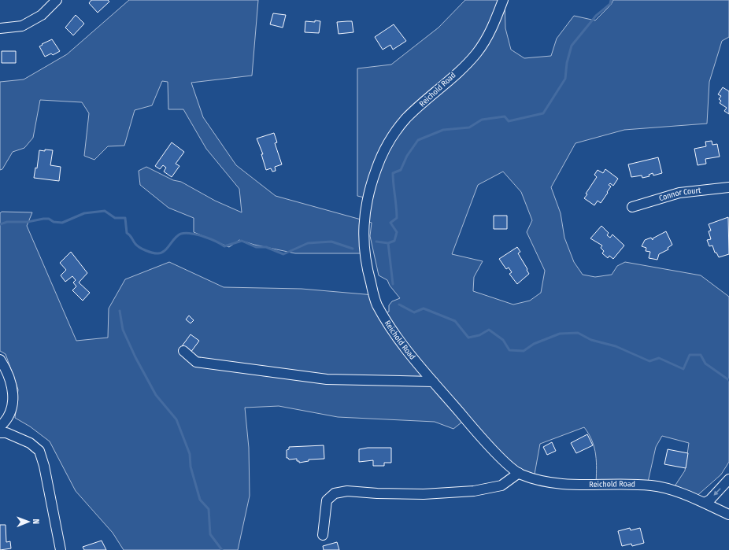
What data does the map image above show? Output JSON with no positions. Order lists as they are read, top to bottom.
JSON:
{
  "streets": {
    "street": ["Reichold Road", "Connor Court"]
  },
  "north": "right"
}
